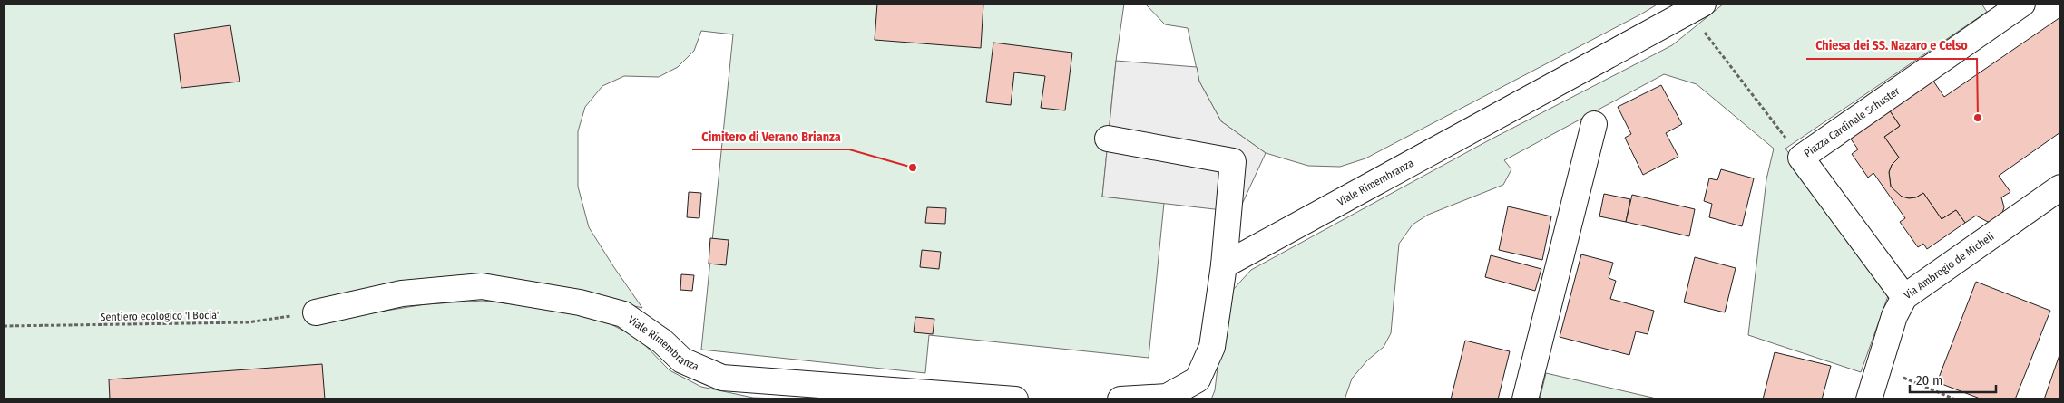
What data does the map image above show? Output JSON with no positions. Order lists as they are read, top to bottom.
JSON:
{
  "streets": {
    "street": ["Piazza Cardinale Schuster", "Viale Rimembranza", "Via Ambrogio de Micheli"],
    "path": ["Sentiero ecologico 'I Bocia'"]
  },
  "crossings": [
    ["Piazza Cardinale Schuster", "Via Ambrogio de Micheli"],
    ["Viale Rimembranza", "Sentiero ecologico 'I Bocia'"]
  ],
  "places": ["Chiesa dei SS. Nazaro e Celso", "Cimitero di Verano Brianza"],
  "scale_bar": "20 m"
}
